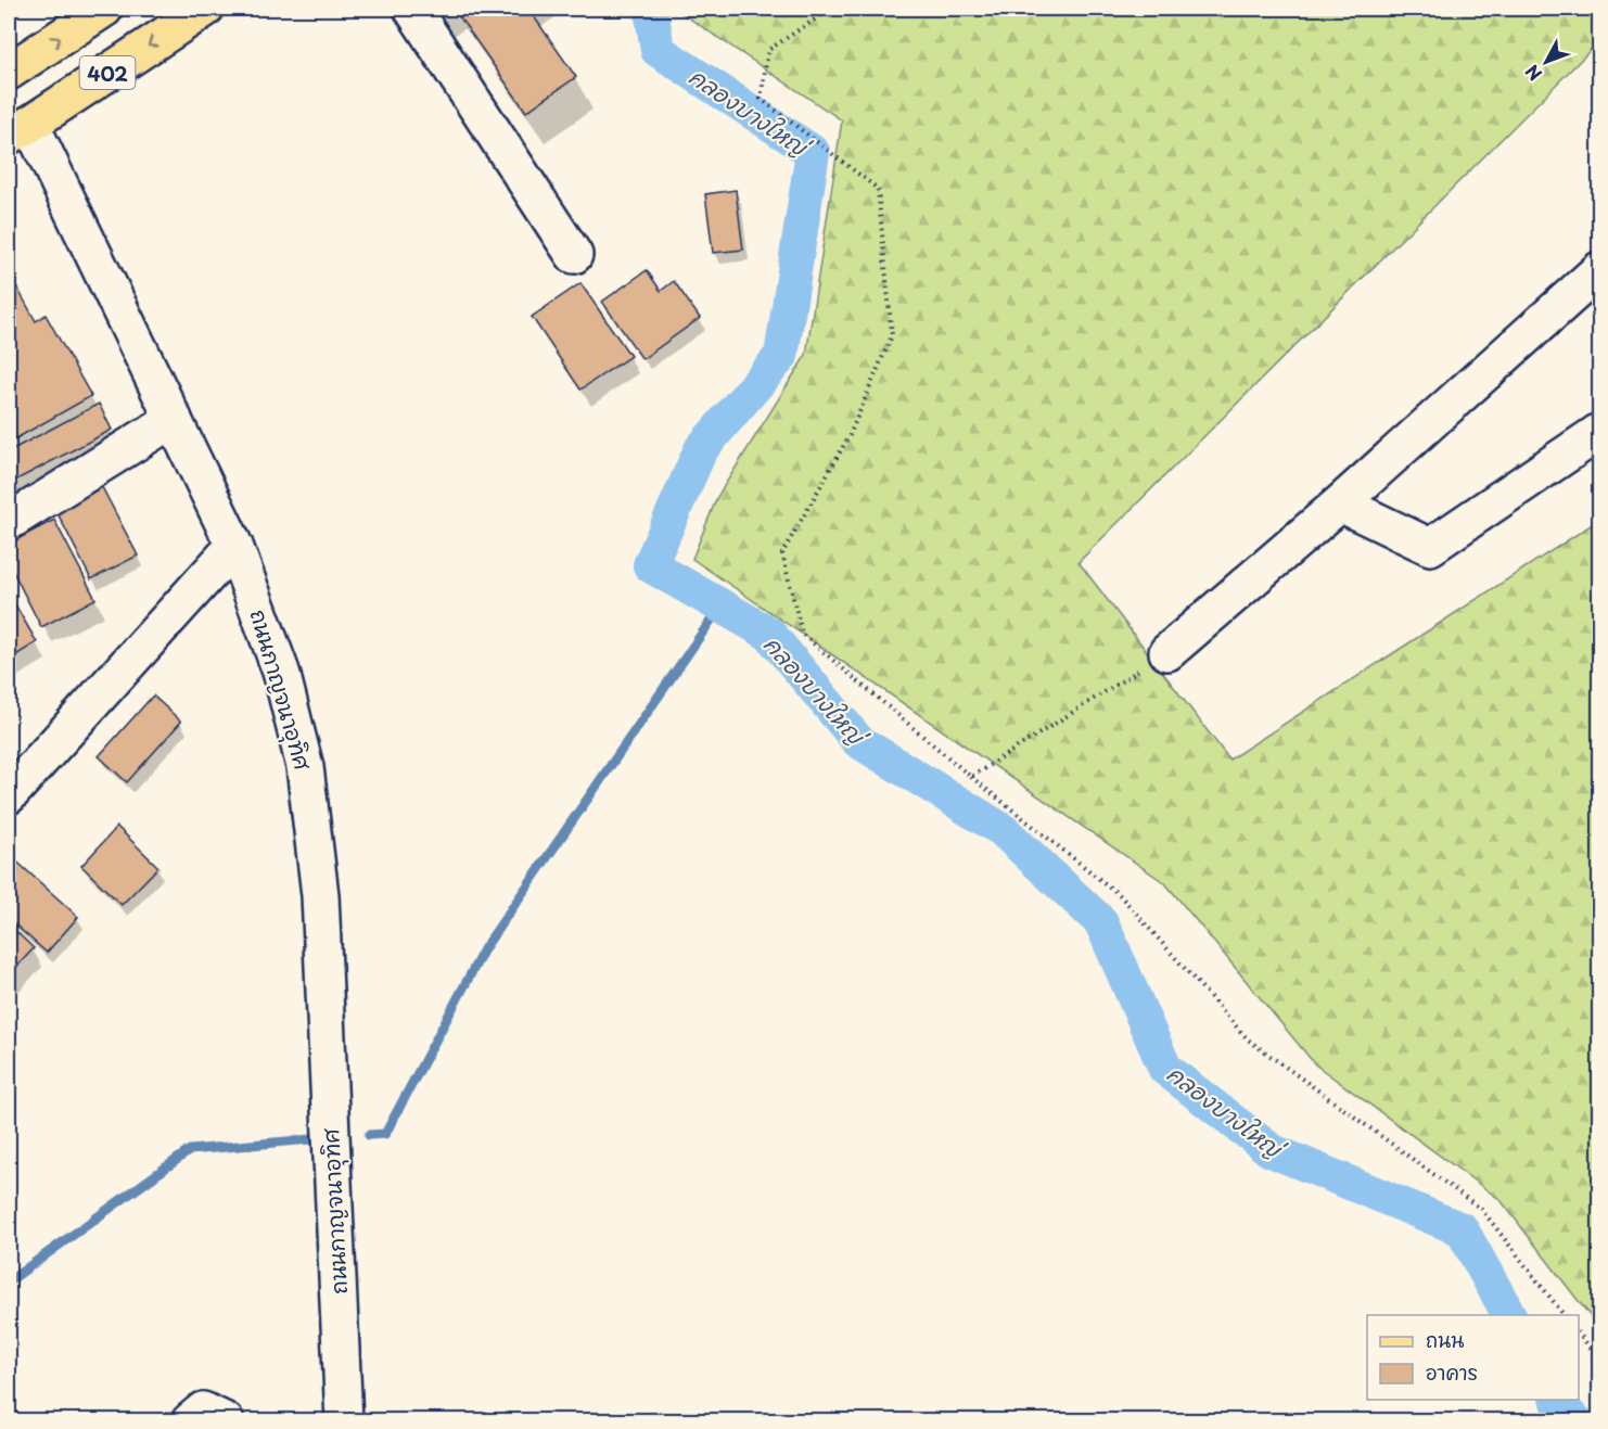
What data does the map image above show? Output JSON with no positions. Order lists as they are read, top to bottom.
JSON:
{
  "streets": {
    "main road": ["402"],
    "street": ["ถนนกาญจนาอุทิศ"]
  },
  "crossings": [
    ["402", "ถนนกาญจนาอุทิศ"]
  ],
  "water": ["คลองบางใหญ่"],
  "legend": ["ถนน", "อาคาร"],
  "north": "bottom left"
}
